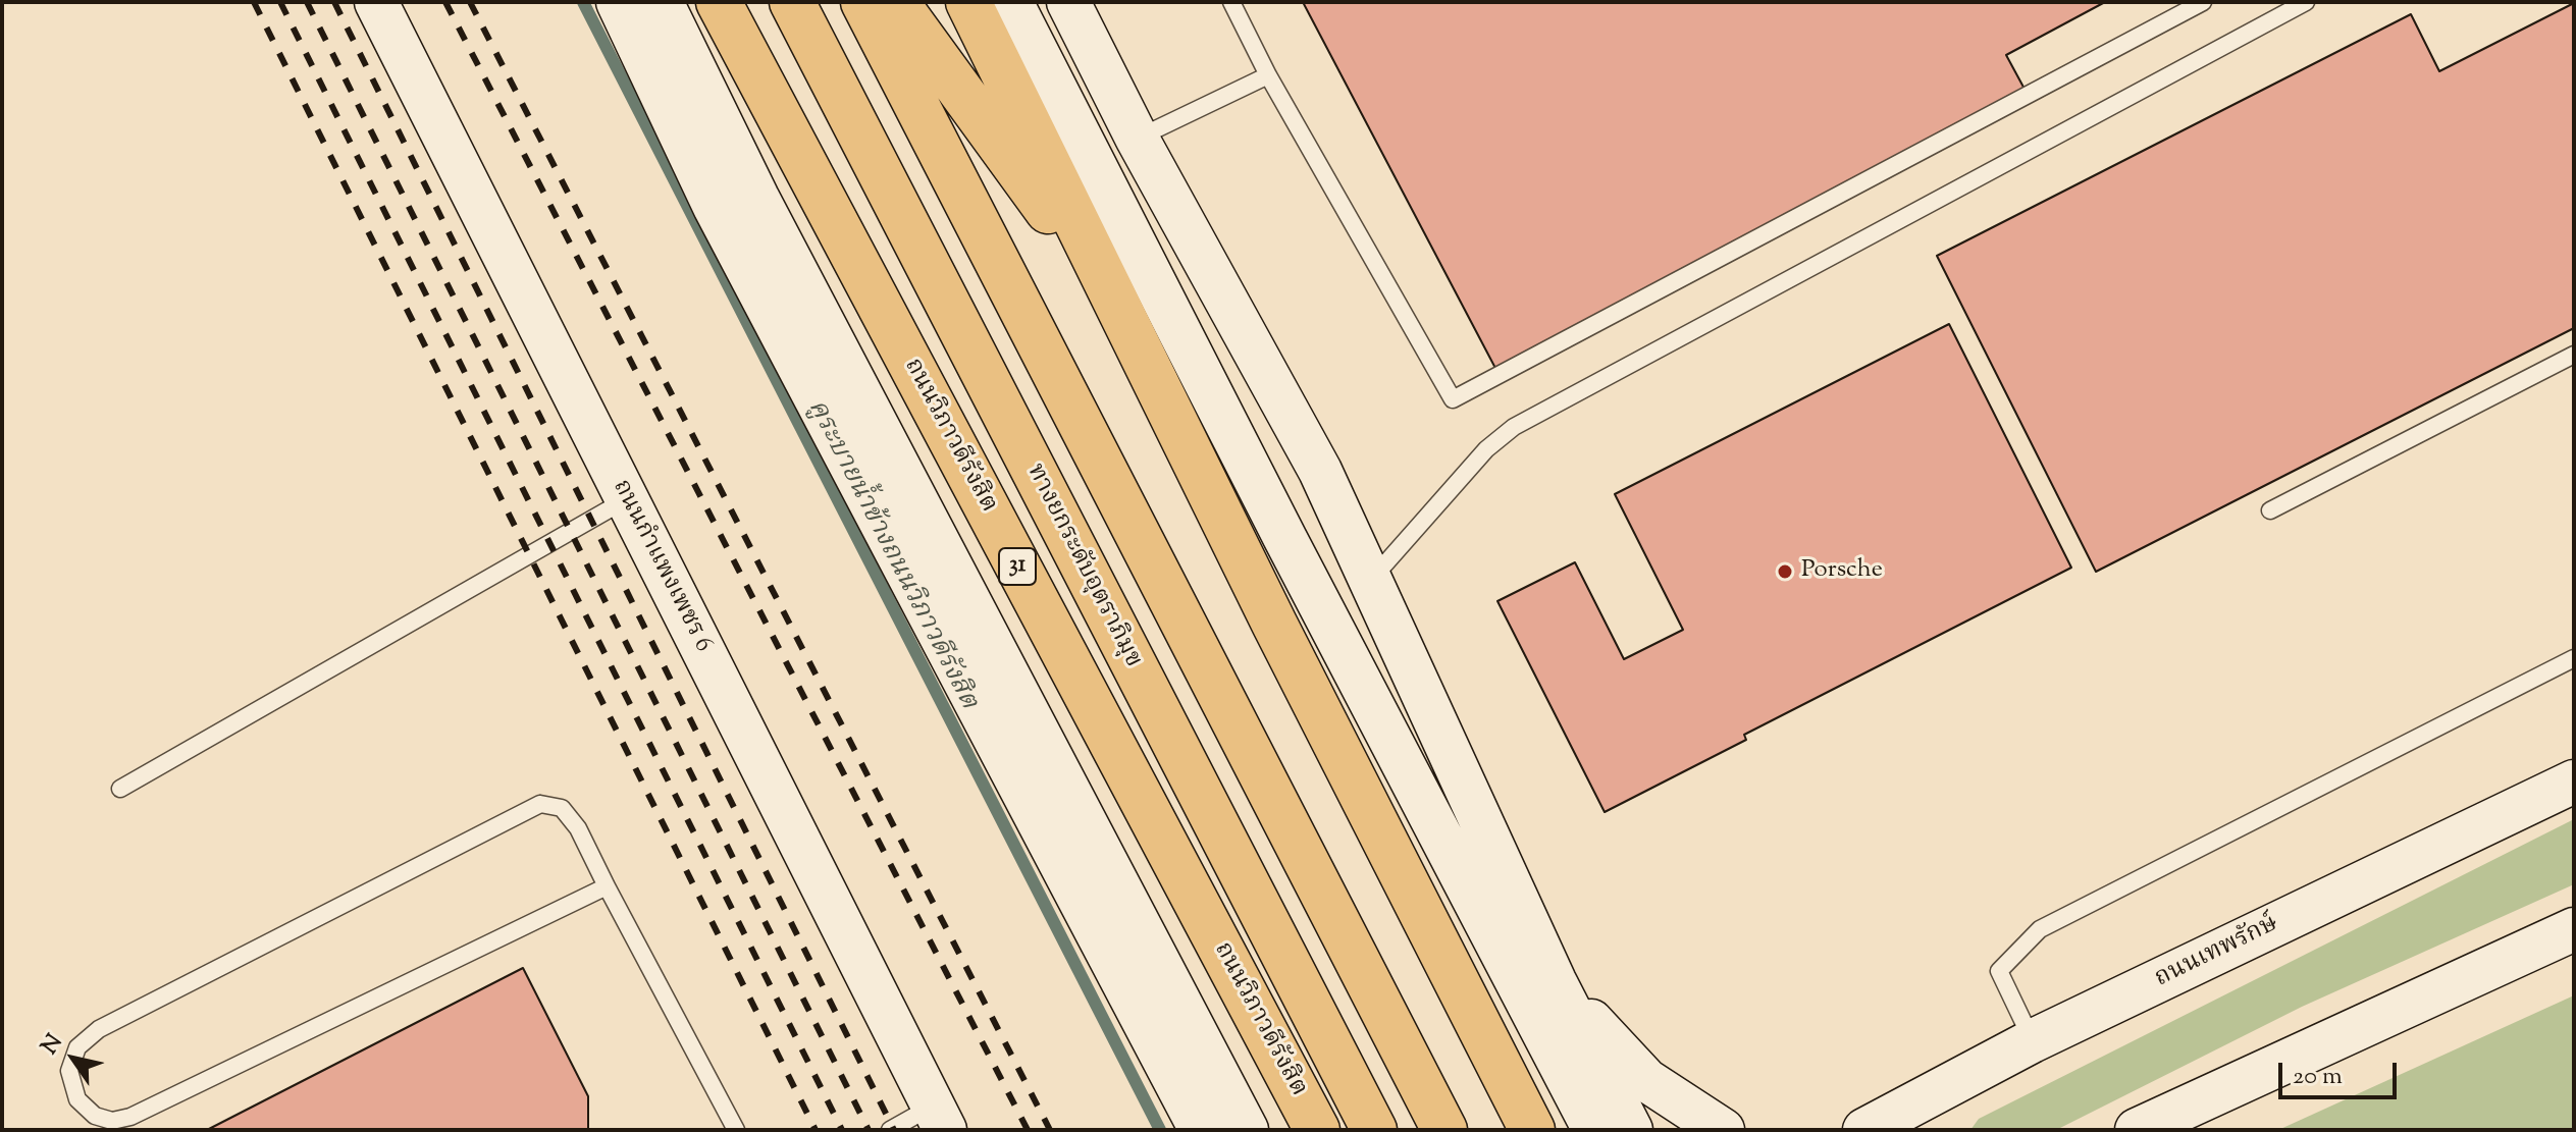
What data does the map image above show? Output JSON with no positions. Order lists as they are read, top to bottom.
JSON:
{
  "streets": {
    "highway": ["ถนนวิภาวดีรังสิต", "31", "ทางยกระดับอุตราภิมุข"],
    "main road": ["ถนนกำแพงเพชร 6", "ถนนเทพรักษ์"]
  },
  "water": ["คูระบายน้ำข้างถนนวิภาวดีรังสิต"],
  "places": ["Porsche"],
  "scale_bar": "20 m",
  "north": "top left"
}
